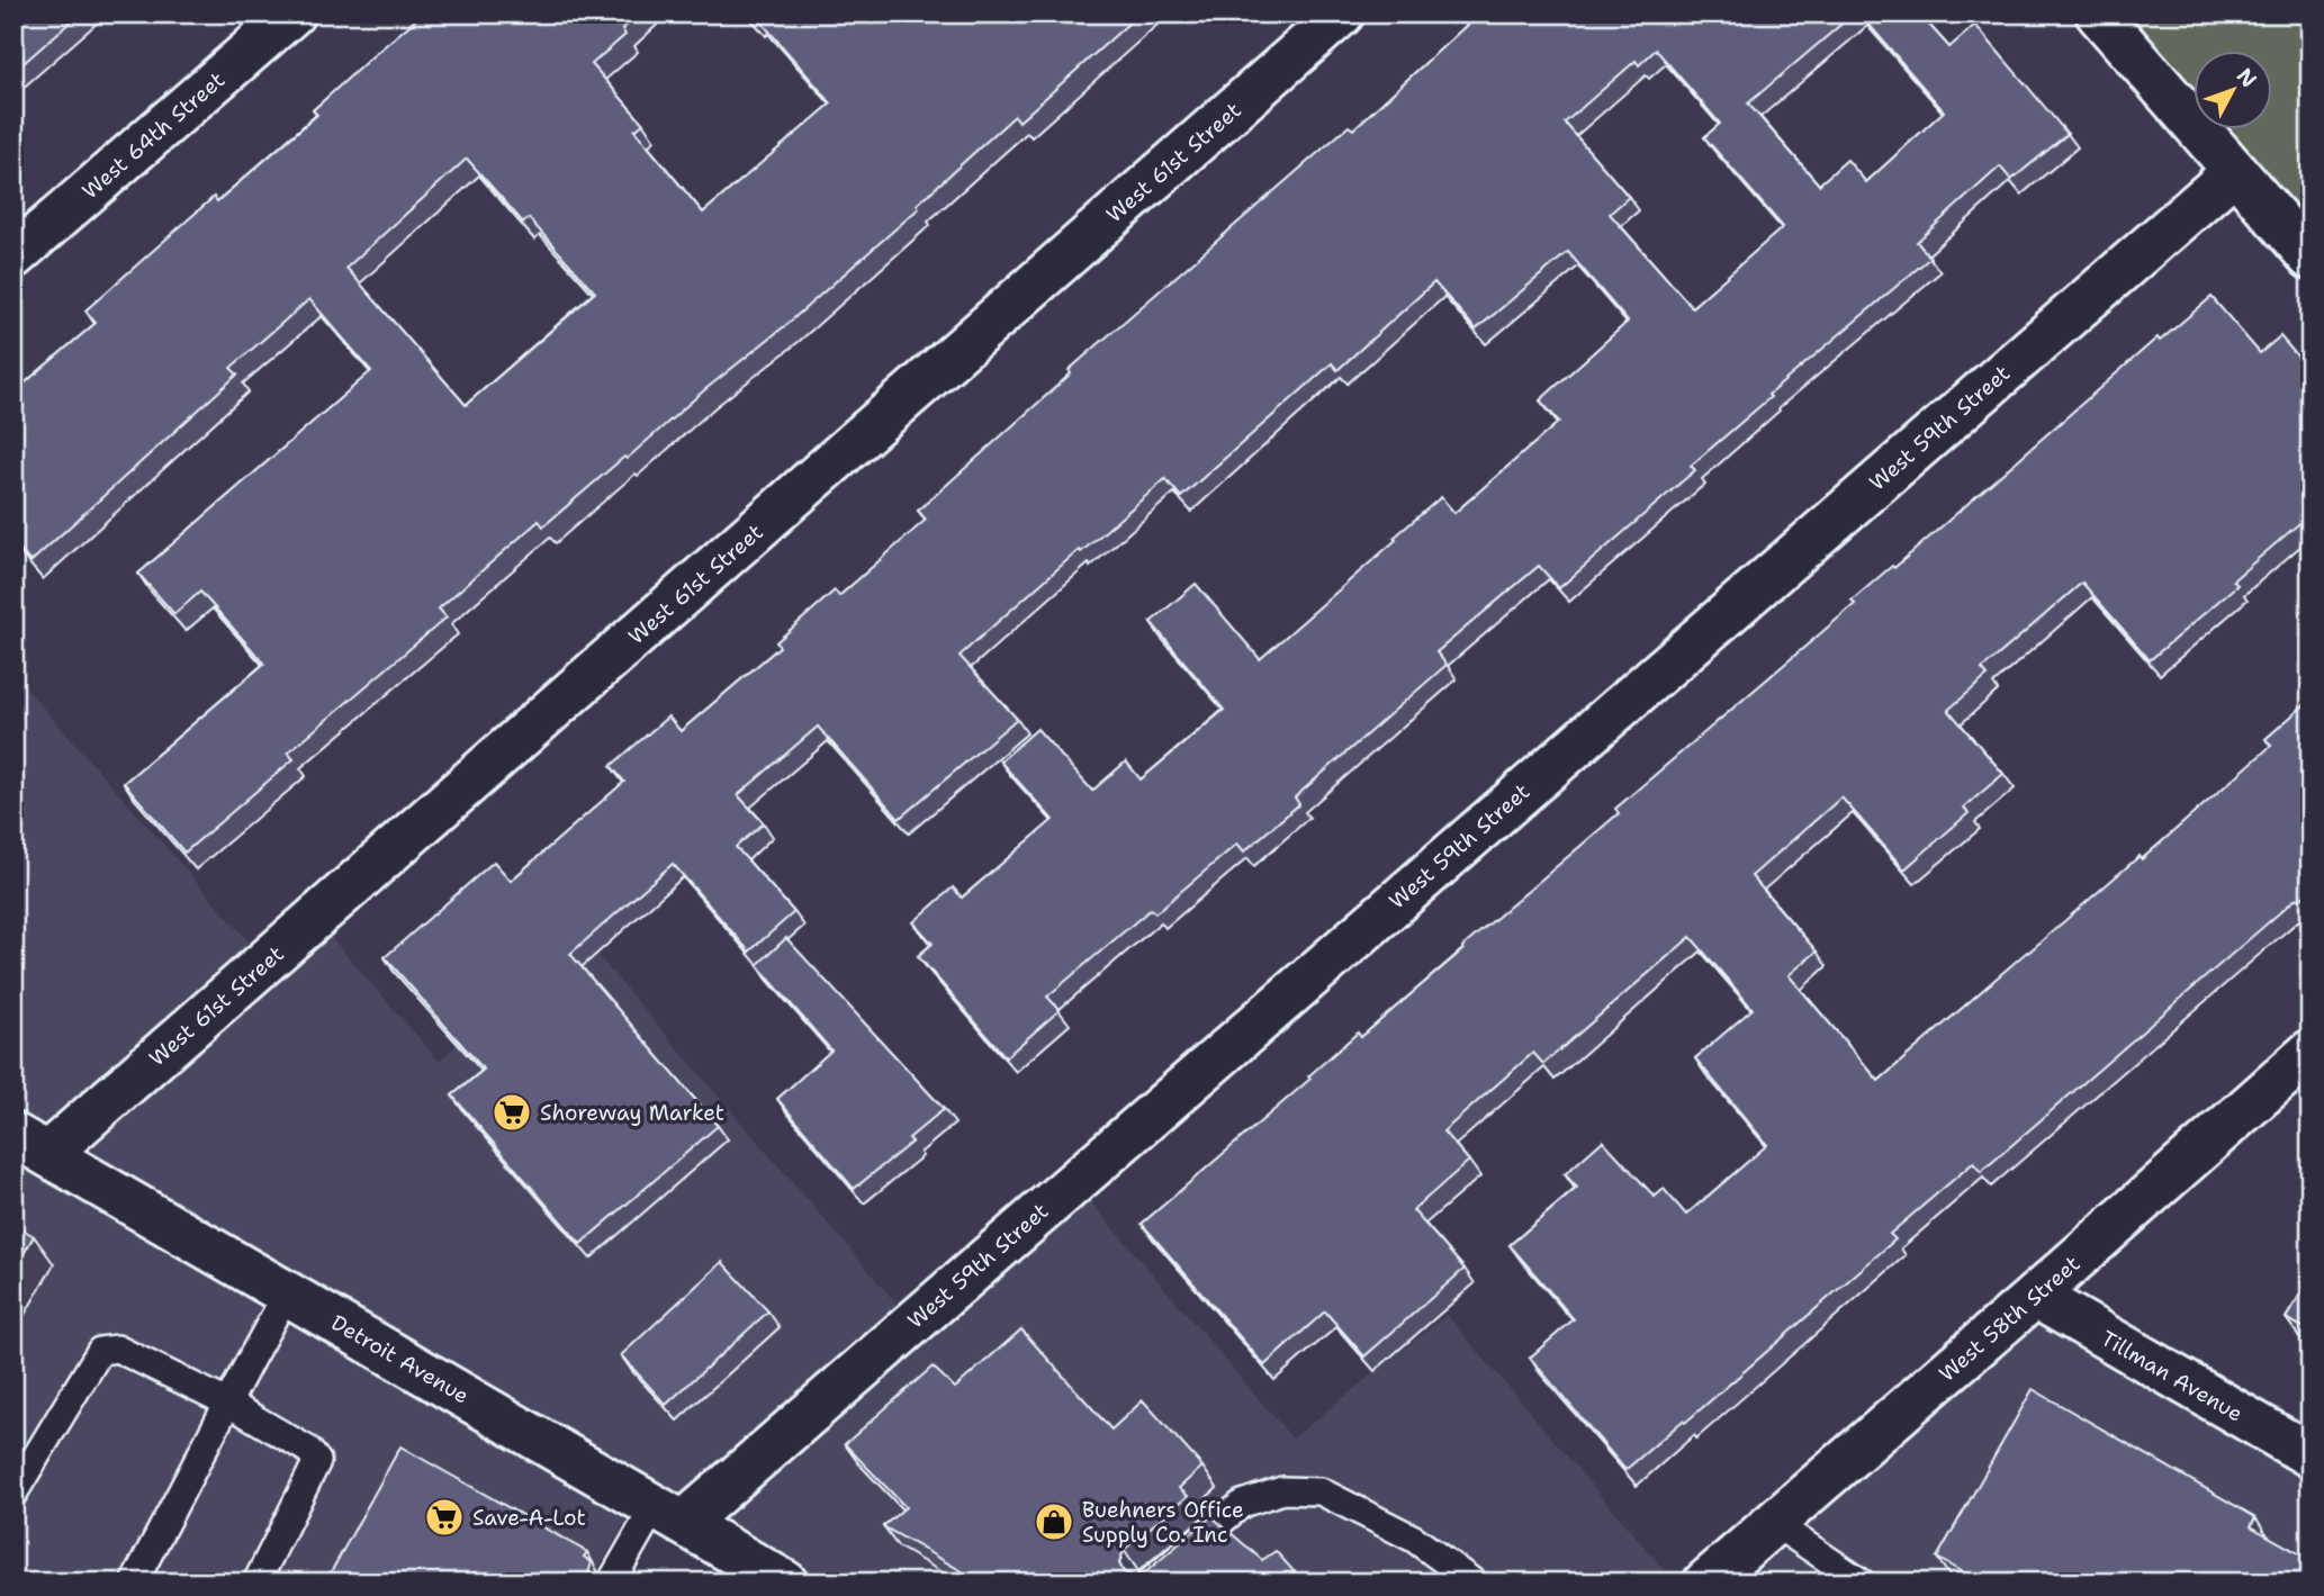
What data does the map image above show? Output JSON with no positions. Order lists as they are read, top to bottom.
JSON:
{
  "streets": {
    "street": [
      "West 64th Street",
      "West 61st Street",
      "West 59th Street",
      "West 58th Street",
      "Detroit Avenue",
      "Tillman Avenue"
    ]
  },
  "crossings": [
    ["West 61st Street", "Detroit Avenue"],
    ["West 59th Street", "Detroit Avenue"],
    ["West 58th Street", "Tillman Avenue"]
  ],
  "places": {
    "supermarket": ["Shoreway Market", "Save-A-Lot"],
    "shop": ["Buehners Office Supply Co. Inc"]
  },
  "north": "top right"
}
